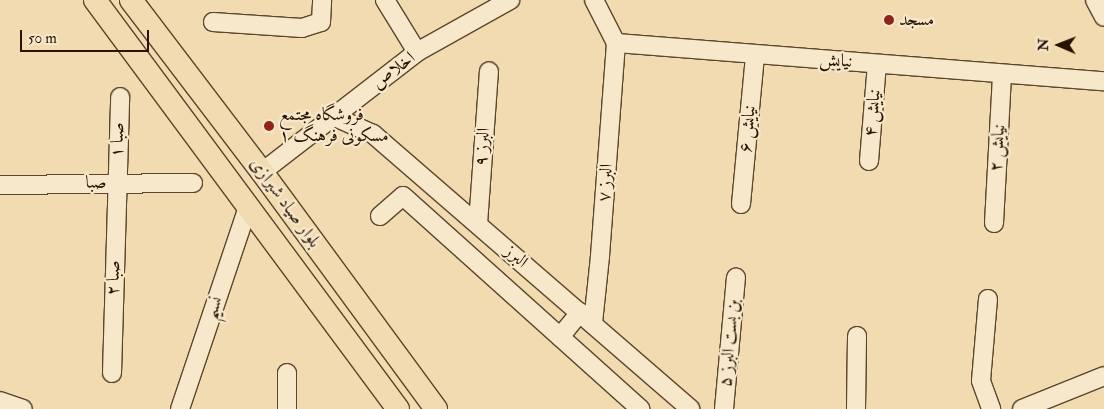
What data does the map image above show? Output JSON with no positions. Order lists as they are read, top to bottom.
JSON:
{
  "streets": {
    "main road": ["بلوار صیاد شیرازی"],
    "street": [
      "نیایش",
      "اخلاص",
      "نیایش ۴",
      "نیایش ۶",
      "صبا ۱",
      "البرز ۹",
      "نیایش ۲",
      "صبا",
      "البرز ۷",
      "البرز",
      "صبا ۲",
      "نسیم",
      "بن بست البرز ۵"
    ]
  },
  "crossings": [
    ["نیایش", "نیایش ۴"],
    ["نیایش", "نیایش ۶"],
    ["نیایش", "نیایش ۲"],
    ["نیایش", "البرز ۷"],
    ["اخلاص", "بلوار صیاد شیرازی"],
    ["اخلاص", "البرز"],
    ["صبا ۱", "صبا"],
    ["صبا ۱", "صبا ۲"],
    ["البرز ۹", "البرز"],
    ["صبا", "صبا ۲"],
    ["البرز ۷", "البرز"],
    ["بلوار صیاد شیرازی", "نسیم"]
  ],
  "places": ["مسجد", "فروشگاه مجتمع مسکونی فرهنگ ۱"],
  "scale_bar": "50 m",
  "north": "left"
}
